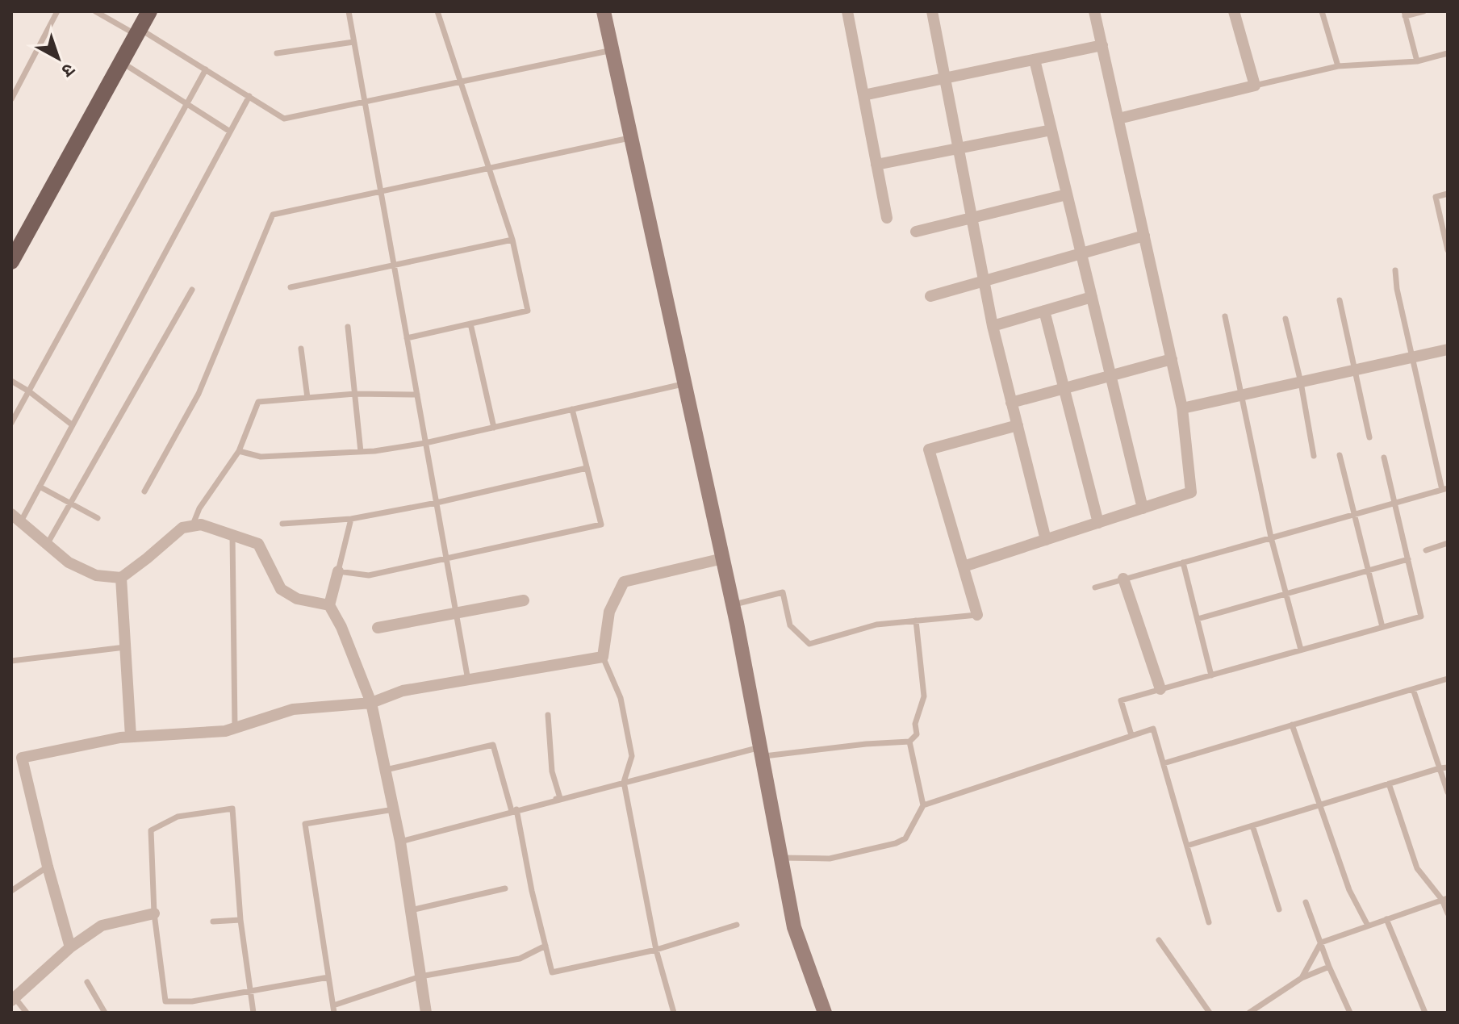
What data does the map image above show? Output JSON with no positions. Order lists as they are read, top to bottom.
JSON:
{
  "north": "bottom right"
}
